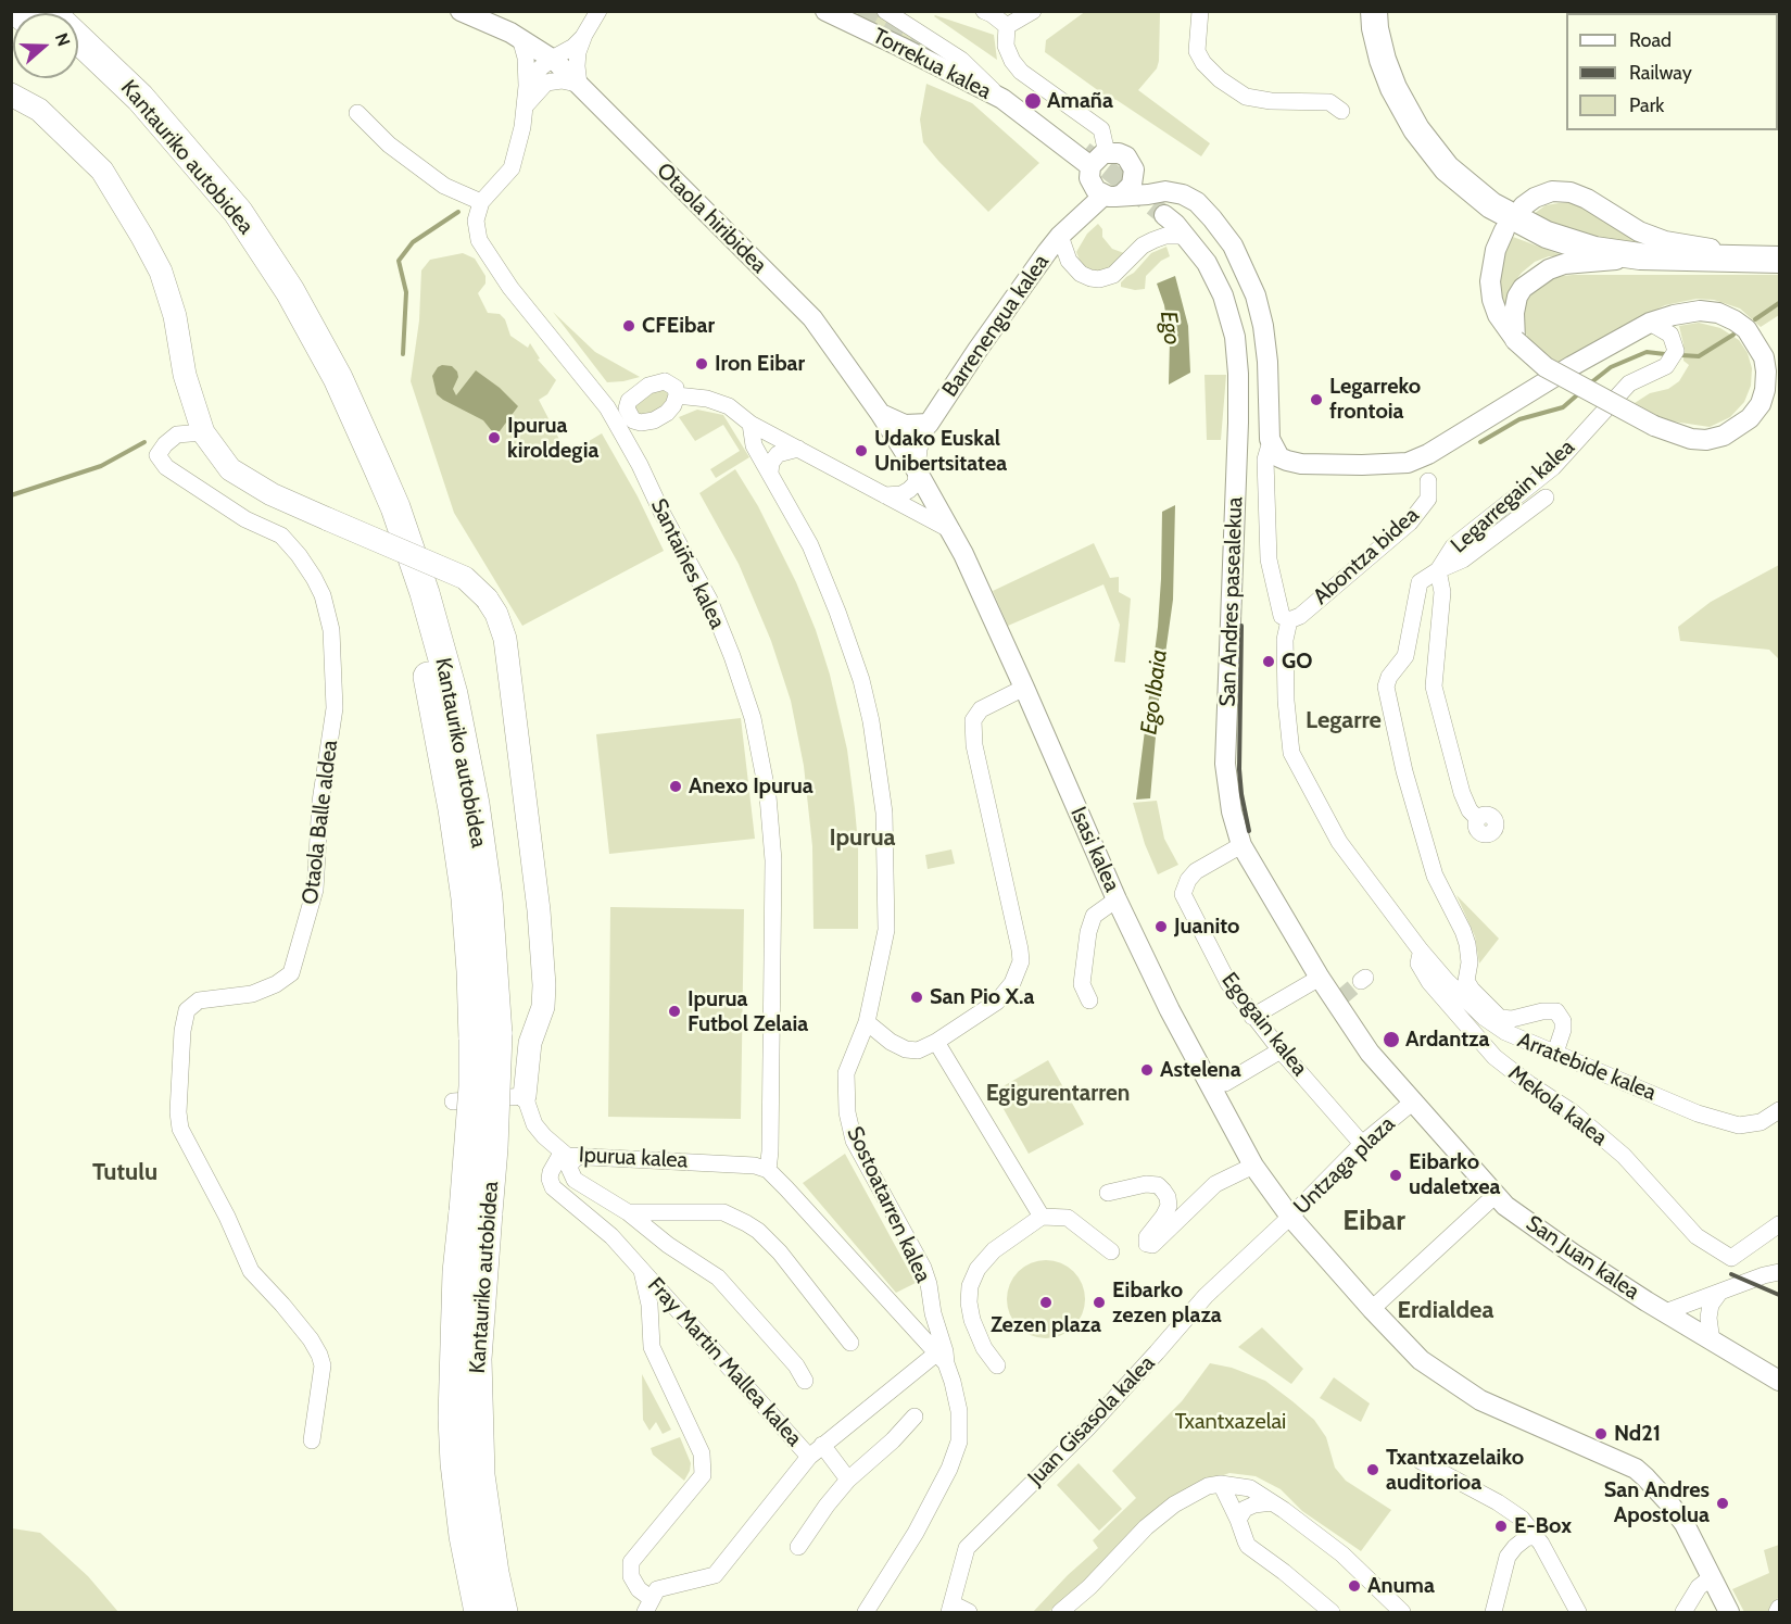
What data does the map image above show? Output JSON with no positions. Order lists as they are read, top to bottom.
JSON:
{
  "streets": {
    "highway": ["Kantauriko autobidea"],
    "street": [
      "Torrekua kalea",
      "Otaola hiribidea",
      "Barrenengua kalea",
      "Legarregain kalea",
      "Abontza bidea",
      "Santaiñes kalea",
      "San Andres pasealekua",
      "Otaola Balle aldea",
      "Isasi kalea",
      "Egogain kalea",
      "Arratebide kalea",
      "Mekola kalea",
      "Ipurua kalea",
      "Untzaga plaza",
      "Sostoatarren kalea",
      "San Juan kalea",
      "Fray Martin Mallea kalea",
      "Juan Gisasola kalea"
    ]
  },
  "crossings": [
    ["Torrekua kalea", "Barrenengua kalea"],
    ["Otaola hiribidea", "Isasi kalea"],
    ["Legarregain kalea", "Arratebide kalea"],
    ["Abontza bidea", "Arratebide kalea"],
    ["Santaiñes kalea", "Ipurua kalea"],
    ["Santaiñes kalea", "Sostoatarren kalea"],
    ["San Andres pasealekua", "Egogain kalea"],
    ["San Andres pasealekua", "Untzaga plaza"],
    ["San Andres pasealekua", "San Juan kalea"],
    ["Isasi kalea", "Untzaga plaza"],
    ["Isasi kalea", "Juan Gisasola kalea"],
    ["Egogain kalea", "Untzaga plaza"],
    ["Arratebide kalea", "Mekola kalea"],
    ["Ipurua kalea", "Sostoatarren kalea"],
    ["Untzaga plaza", "San Juan kalea"],
    ["Untzaga plaza", "Juan Gisasola kalea"]
  ],
  "districts": [
    "Legarre",
    "Ipurua",
    "Egigurentarren",
    "Tutulu",
    "Eibar",
    "Erdialdea"
  ],
  "water": ["Ego", "Ego Ibaia"],
  "parks": ["Txantxazelai"],
  "places": [
    "Amaña",
    "CFEibar",
    "Iron Eibar",
    "Legarreko frontoia",
    "Ipurua kiroldegia",
    "Udako Euskal Unibertsitatea",
    "GO",
    "Anexo Ipurua",
    "Juanito",
    "San Pio X.a",
    "Ipurua Futbol Zelaia",
    "Ardantza",
    "Astelena",
    "Eibarko udaletxea",
    "Zezen plaza",
    "Eibarko zezen plaza",
    "Nd21",
    "Txantxazelaiko auditorioa",
    "San Andres Apostolua",
    "E-Box",
    "Anuma"
  ],
  "legend": ["Road", "Railway", "Park"],
  "north": "right"
}
